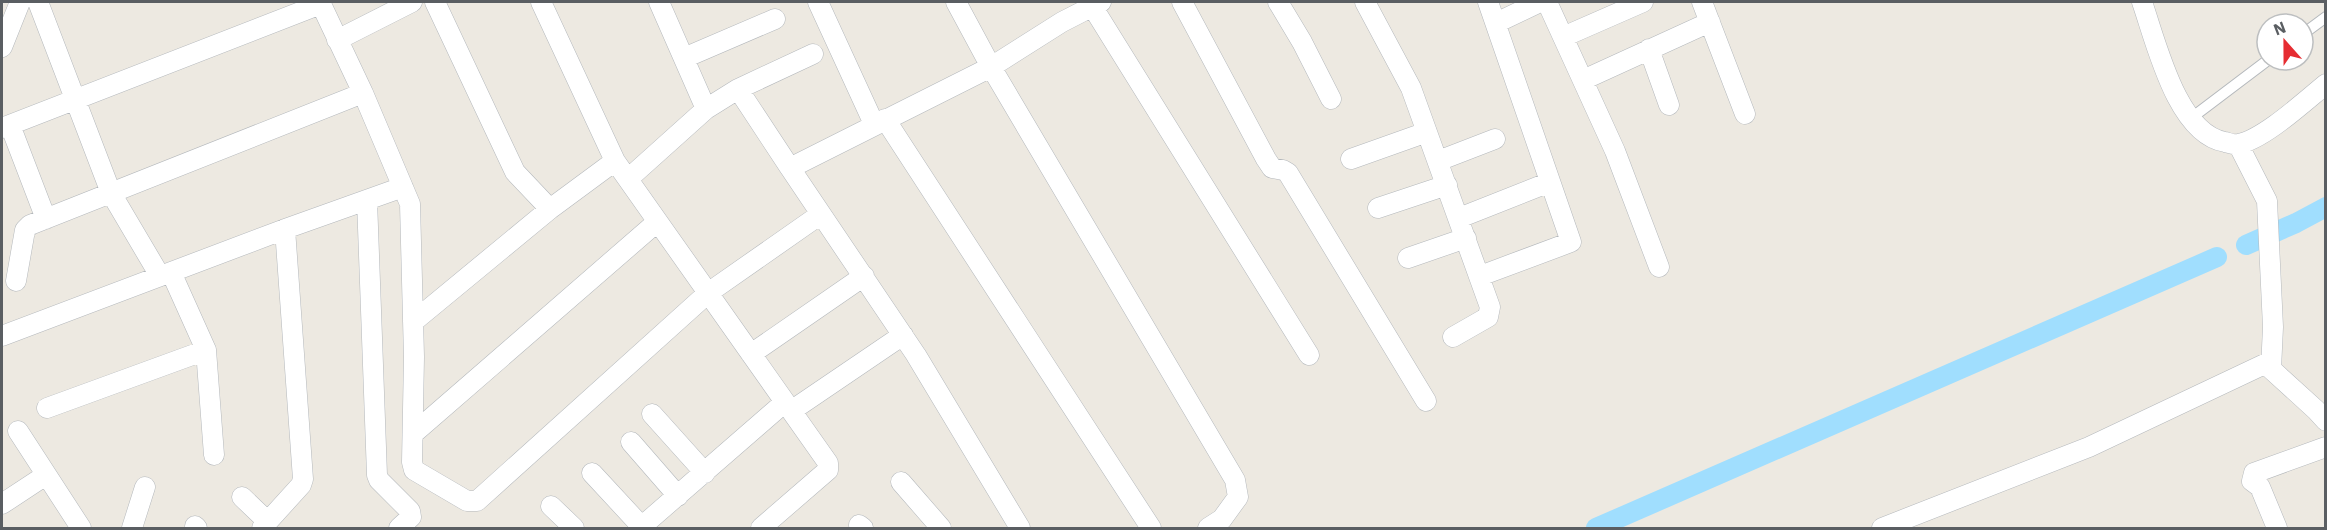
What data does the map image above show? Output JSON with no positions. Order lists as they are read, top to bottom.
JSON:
{
  "north": "top"
}
